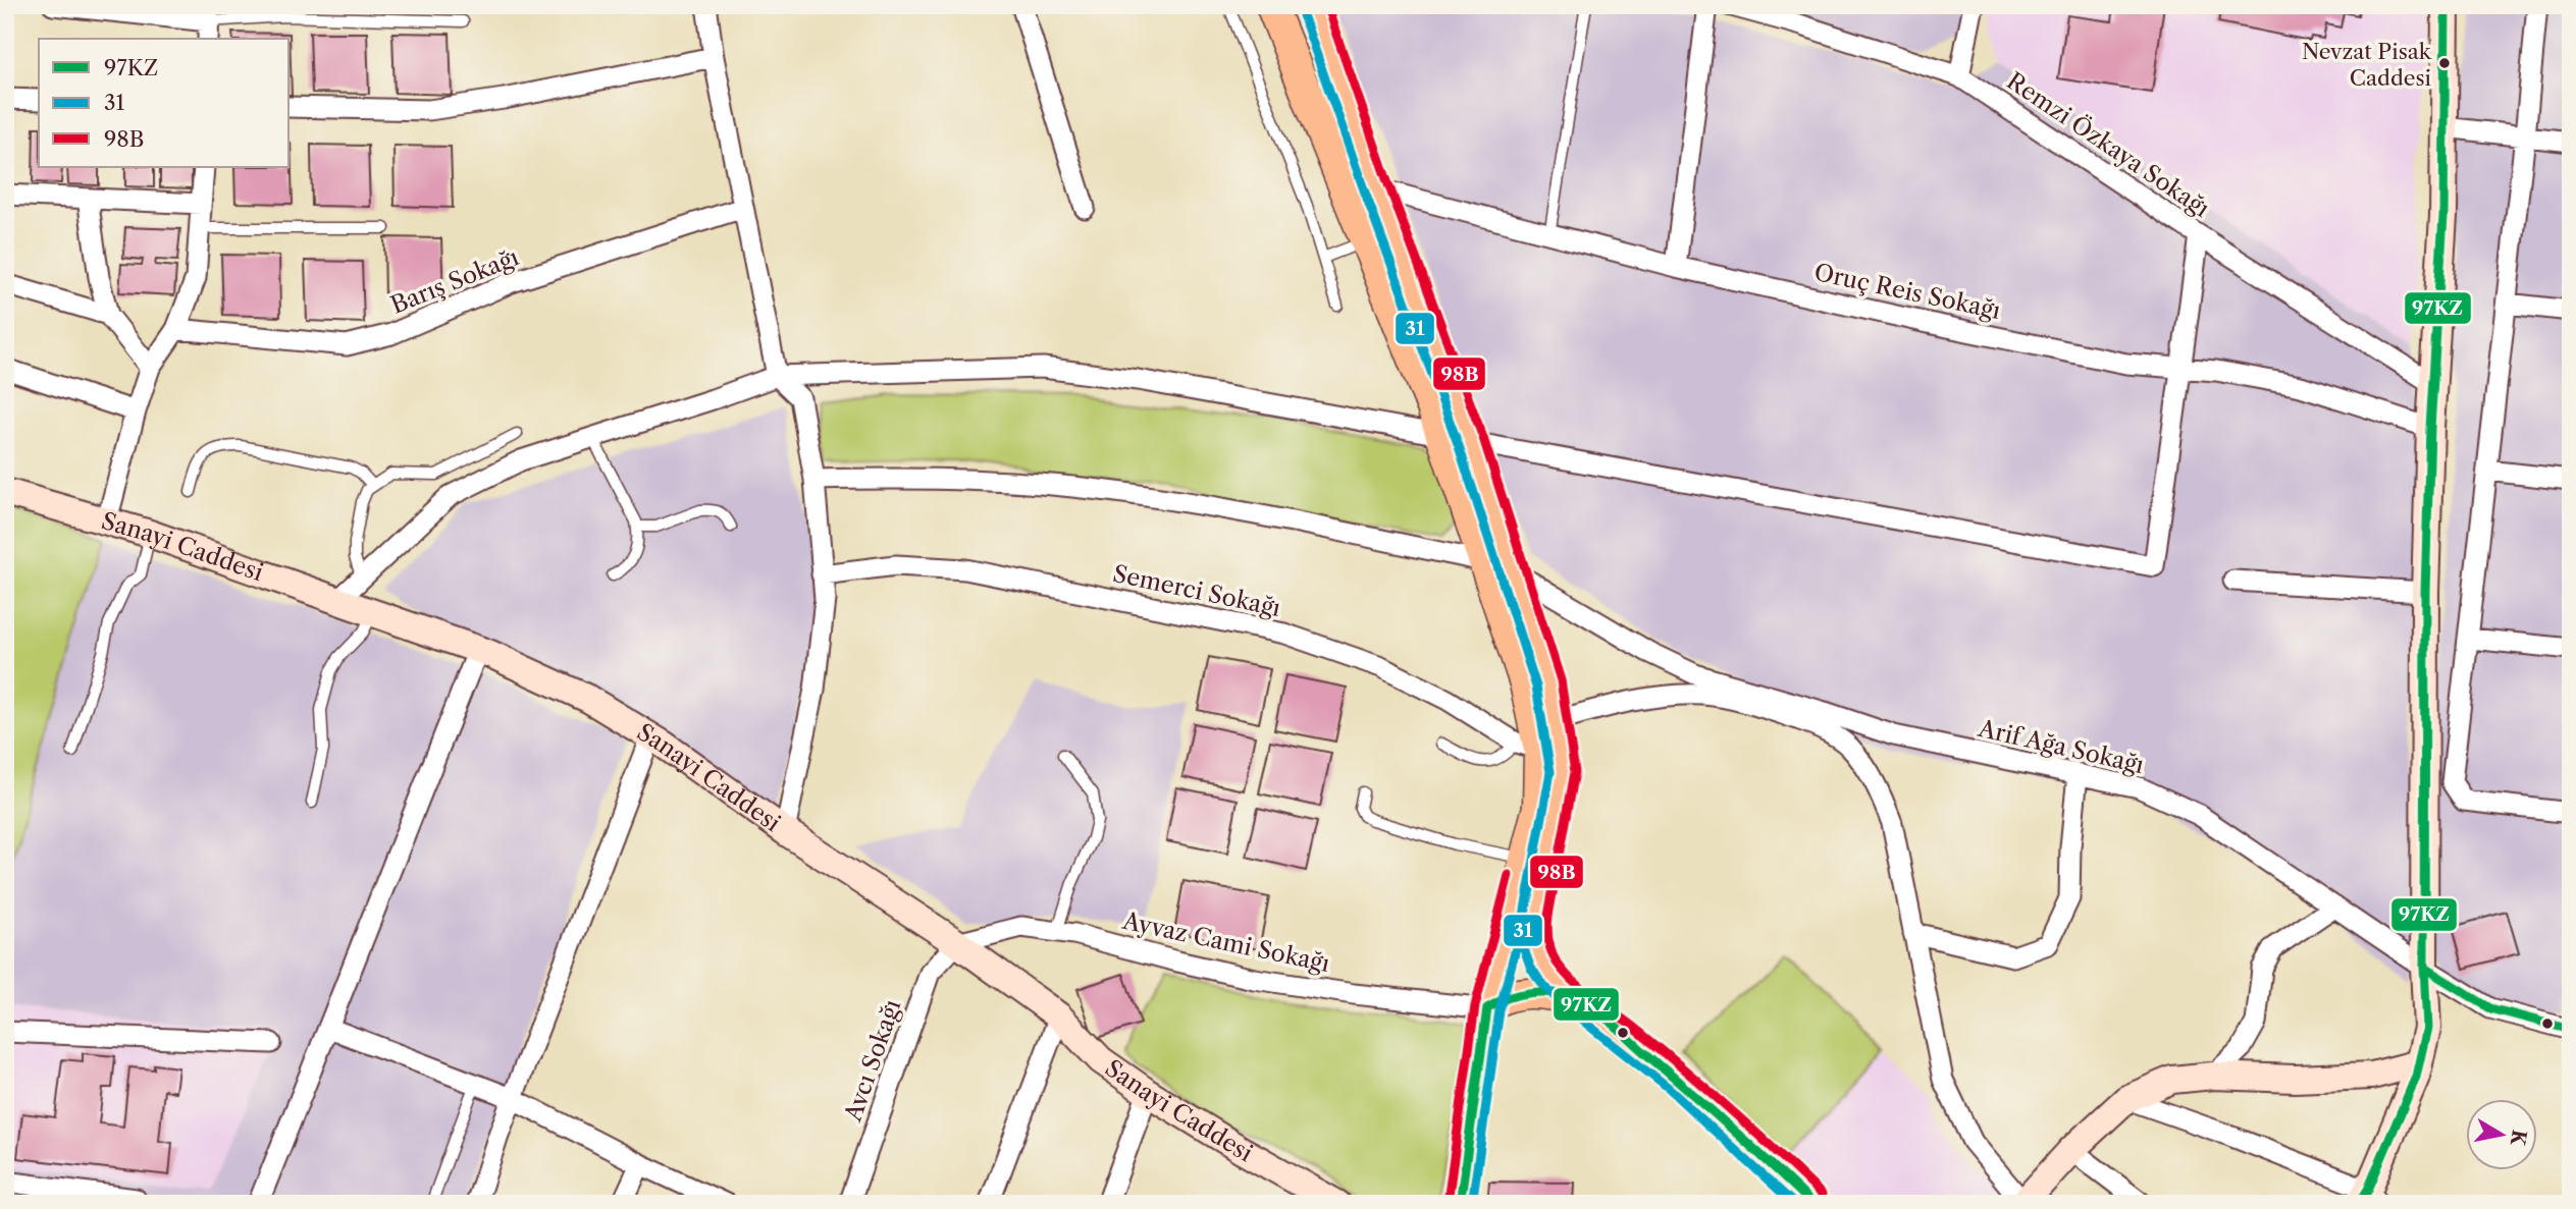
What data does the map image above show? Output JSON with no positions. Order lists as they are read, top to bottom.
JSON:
{
  "streets": {
    "main road": ["Sanayi Caddesi"],
    "street": [
      "Remzi Özkaya Sokağı",
      "Barış Sokağı",
      "Oruç Reis Sokağı",
      "Semerci Sokağı",
      "Arif Ağa Sokağı",
      "Ayvaz Cami Sokağı",
      "Avcı Sokağı"
    ]
  },
  "crossings": [
    ["Sanayi Caddesi", "Ayvaz Cami Sokağı"],
    ["Sanayi Caddesi", "Avcı Sokağı"],
    ["Ayvaz Cami Sokağı", "Avcı Sokağı"]
  ],
  "places": ["Nevzat Pisak Caddesi"],
  "lines": ["transit line 97KZ", "transit line 98B", "transit line 31"],
  "legend": ["97KZ", "31", "98B"],
  "north": "right"
}
